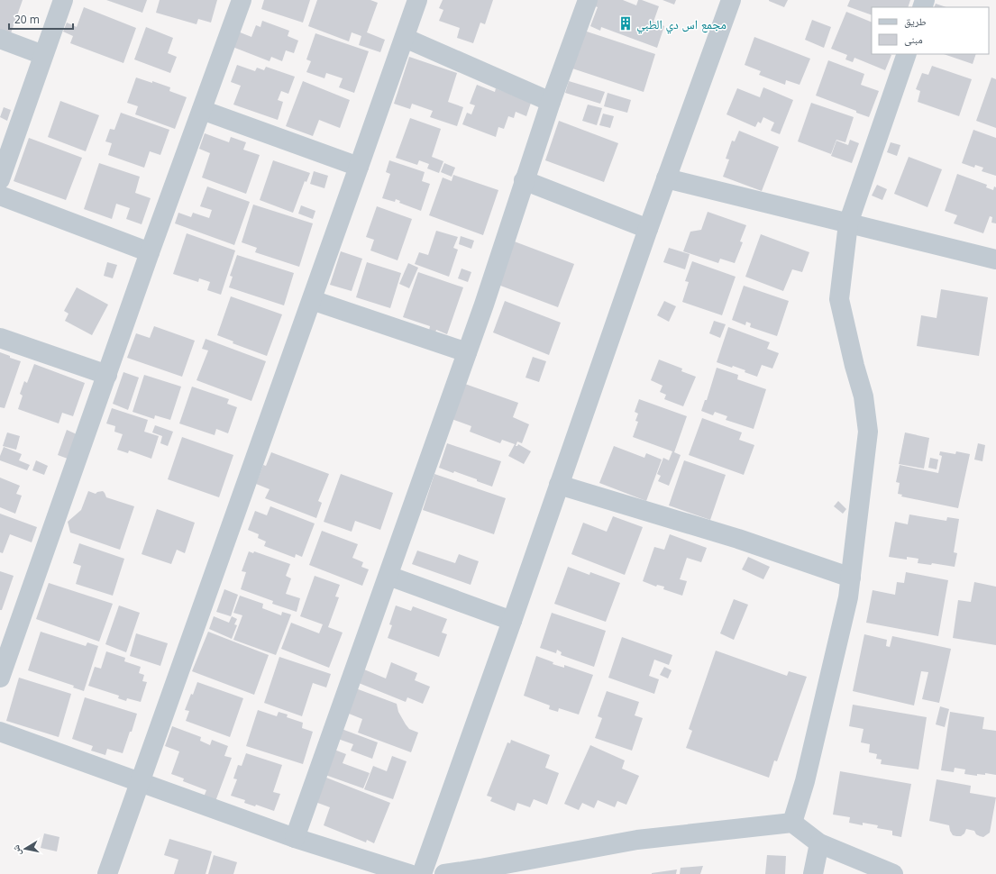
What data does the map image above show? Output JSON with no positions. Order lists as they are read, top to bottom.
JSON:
{
  "places": {
    "building": ["مجمع اس دي الطبي"]
  },
  "legend": ["طريق", "مبنى"],
  "scale_bar": "20 m",
  "north": "left"
}
